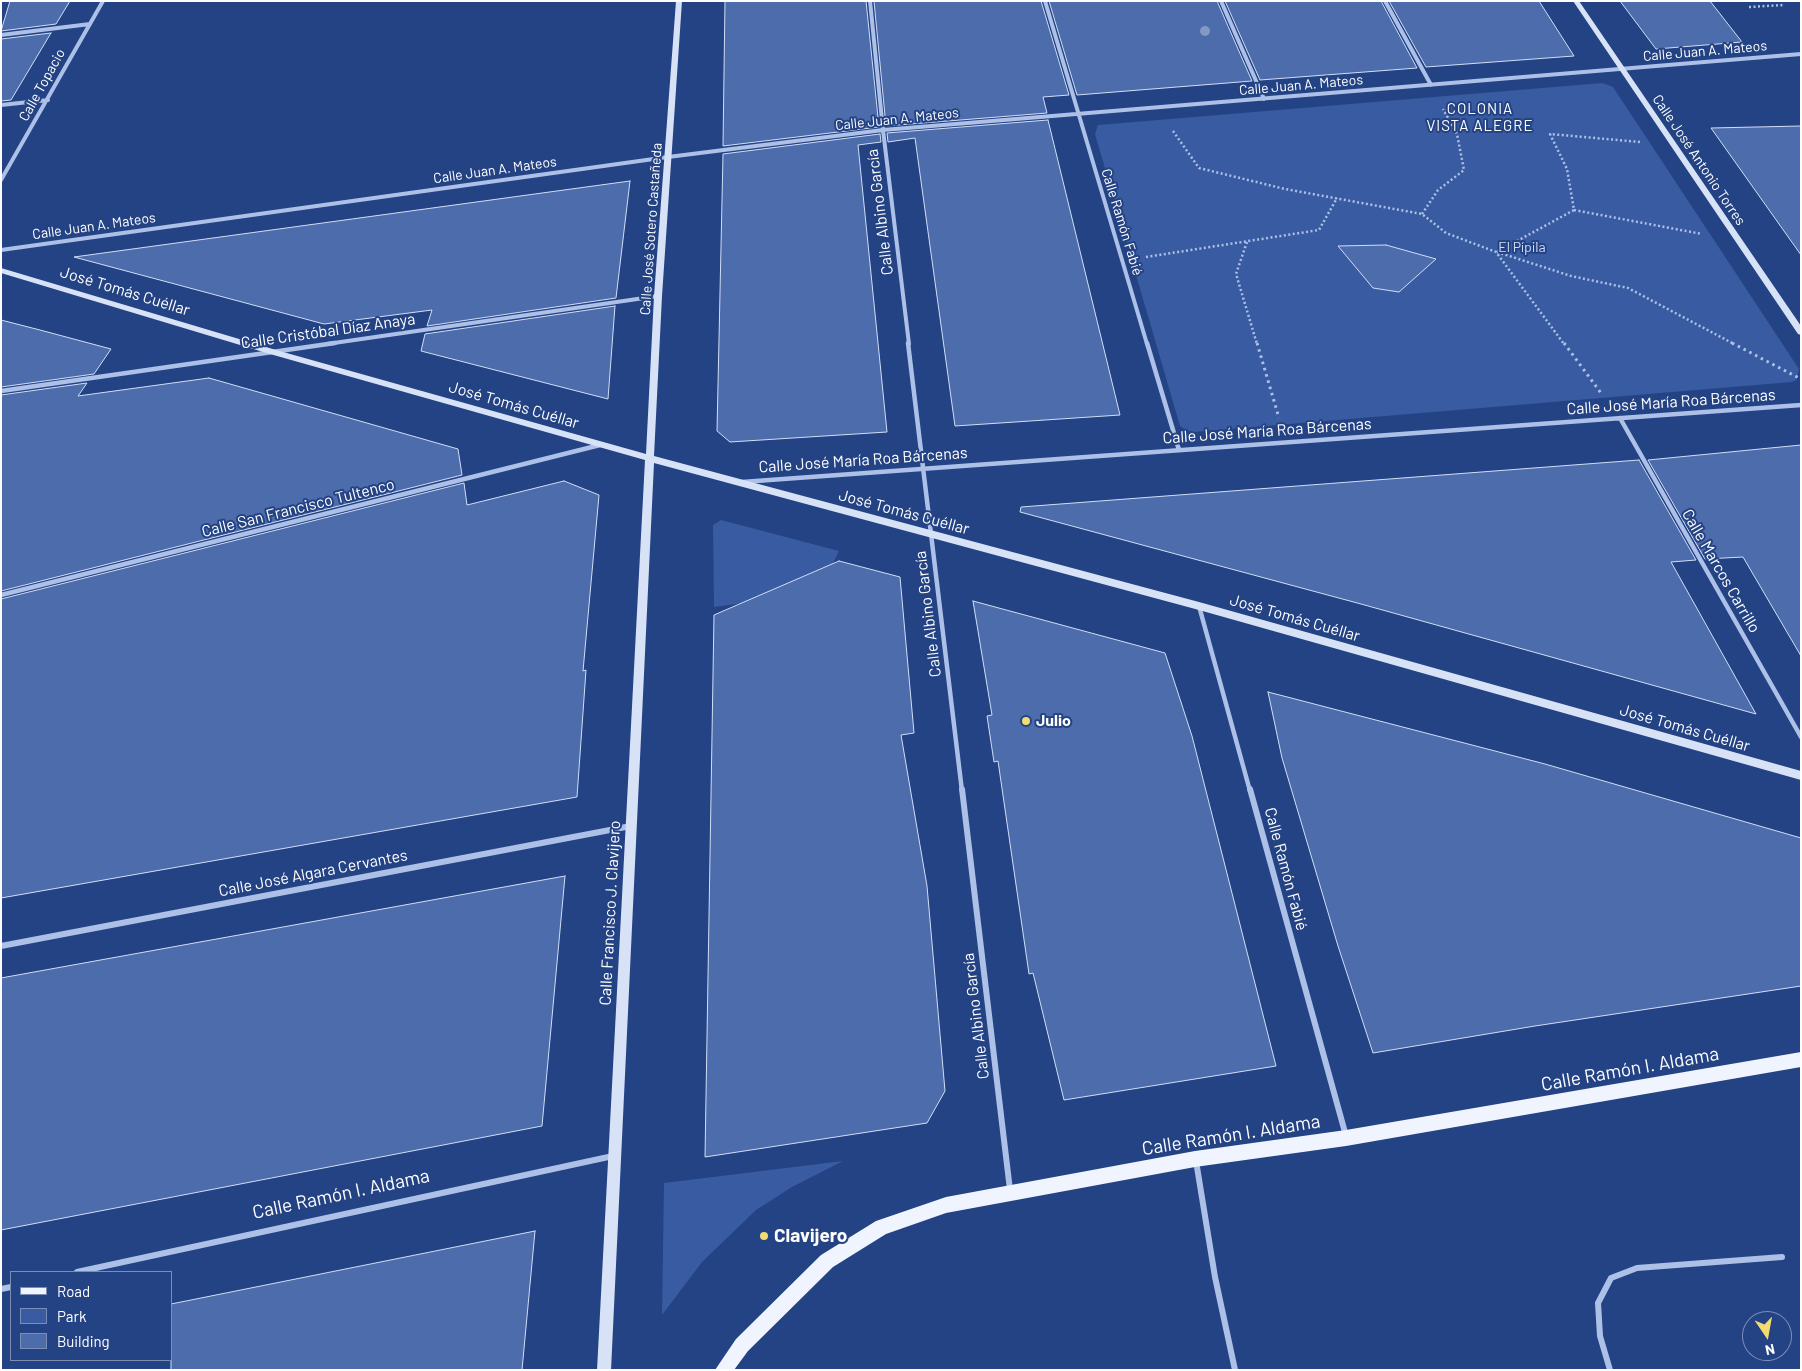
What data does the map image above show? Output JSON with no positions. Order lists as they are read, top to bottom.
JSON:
{
  "streets": {
    "main road": ["Calle Ramón I. Aldama"],
    "street": [
      "Calle Juan A. Mateos",
      "Calle Topacio",
      "Calle José Antonio Torres",
      "Calle Albino García",
      "Calle Ramón Fabié",
      "Calle José Sotero Castañeda",
      "José Tomás Cuéllar",
      "Calle Cristóbal Díaz Anaya",
      "Calle José María Roa Bárcenas",
      "Calle San Francisco Tultenco",
      "Calle Marcos Carrillo",
      "Calle José Algara Cervantes",
      "Calle Francisco J. Clavijero"
    ]
  },
  "crossings": [
    ["Calle Juan A. Mateos", "Calle José Antonio Torres"],
    ["Calle Juan A. Mateos", "Calle Albino García"],
    ["Calle Juan A. Mateos", "Calle Ramón Fabié"],
    ["Calle Juan A. Mateos", "Calle José Sotero Castañeda"],
    ["Calle Albino García", "José Tomás Cuéllar"],
    ["Calle Albino García", "Calle José María Roa Bárcenas"],
    ["Calle Albino García", "Calle Ramón I. Aldama"],
    ["Calle Ramón Fabié", "José Tomás Cuéllar"],
    ["Calle Ramón Fabié", "Calle José María Roa Bárcenas"],
    ["Calle Ramón Fabié", "Calle Ramón I. Aldama"],
    ["Calle José Sotero Castañeda", "José Tomás Cuéllar"],
    ["Calle José Sotero Castañeda", "Calle Cristóbal Díaz Anaya"],
    ["Calle José Sotero Castañeda", "Calle Francisco J. Clavijero"],
    ["José Tomás Cuéllar", "Calle Cristóbal Díaz Anaya"],
    ["José Tomás Cuéllar", "Calle José María Roa Bárcenas"],
    ["José Tomás Cuéllar", "Calle San Francisco Tultenco"],
    ["José Tomás Cuéllar", "Calle Francisco J. Clavijero"],
    ["Calle José María Roa Bárcenas", "Calle Marcos Carrillo"],
    ["Calle José Algara Cervantes", "Calle Francisco J. Clavijero"],
    ["Calle Francisco J. Clavijero", "Calle Ramón I. Aldama"]
  ],
  "districts": ["COLONIA VISTA ALEGRE"],
  "parks": ["El Pípila"],
  "places": ["Julio", "Clavijero"],
  "legend": ["Road", "Park", "Building"],
  "north": "bottom"
}
